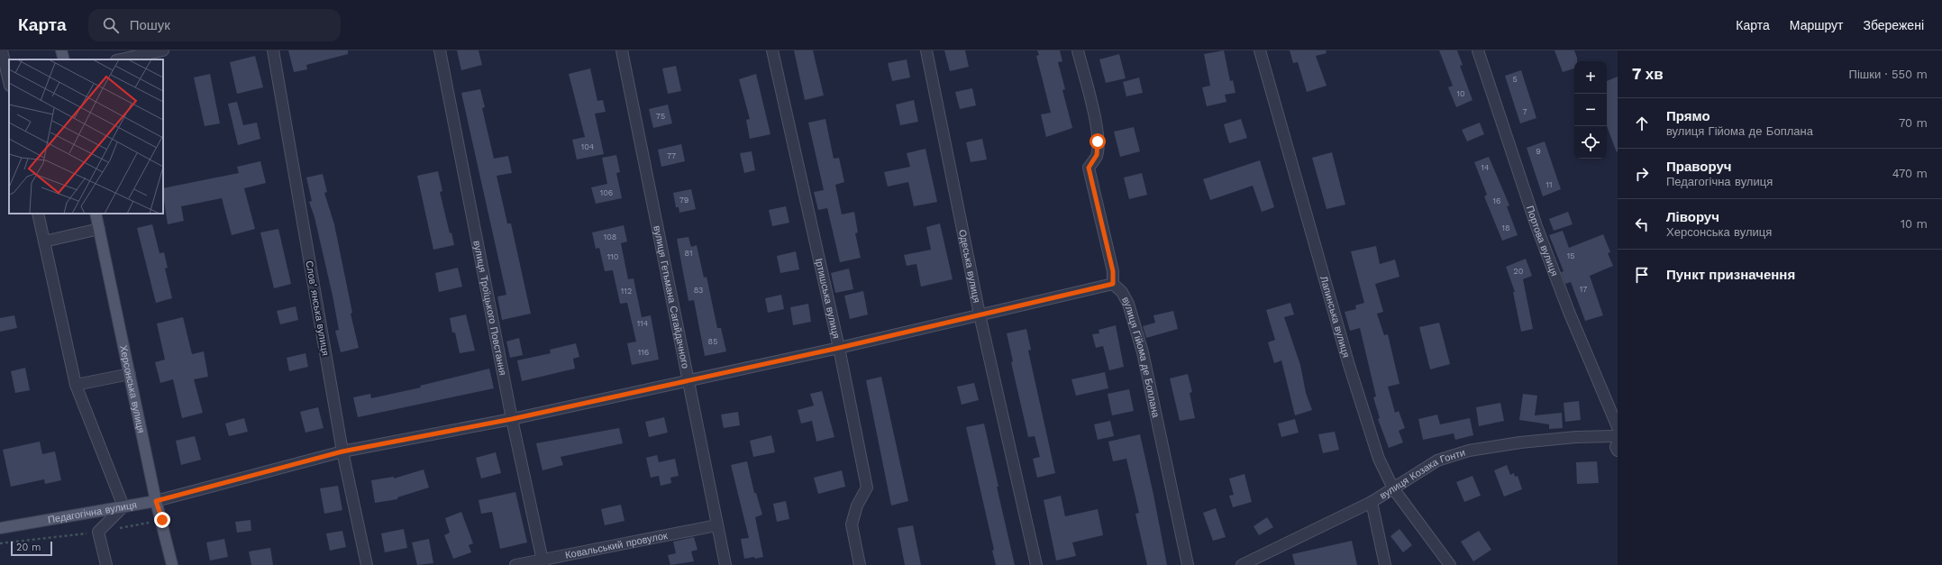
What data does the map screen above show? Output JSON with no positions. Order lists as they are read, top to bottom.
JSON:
{
  "streets": {
    "main road": ["Херсонська вулиця", "Педагогічна вулиця"],
    "street": [
      "Портова вулиця",
      "Одеська вулиця",
      "вулиця Гетьмана Сагайдачного",
      "Іртишська вулиця",
      "Словʼянська вулиця",
      "вулиця Троїцького Повстання",
      "Лапинська вулиця",
      "вулиця Гійома де Боплана",
      "вулиця Козака Гонти",
      "Ковальський провулок"
    ]
  },
  "crossings": [
    ["Одеська вулиця", "Педагогічна вулиця"],
    ["вулиця Гетьмана Сагайдачного", "Педагогічна вулиця"],
    ["вулиця Гетьмана Сагайдачного", "Ковальський провулок"],
    ["Іртишська вулиця", "Педагогічна вулиця"],
    ["Словʼянська вулиця", "Педагогічна вулиця"],
    ["вулиця Троїцького Повстання", "Педагогічна вулиця"],
    ["вулиця Троїцького Повстання", "Ковальський провулок"],
    ["Лапинська вулиця", "вулиця Козака Гонти"],
    ["вулиця Гійома де Боплана", "Педагогічна вулиця"],
    ["Херсонська вулиця", "Педагогічна вулиця"]
  ],
  "house_numbers": [
    "5",
    "10",
    "7",
    "75",
    "104",
    "9",
    "77",
    "14",
    "11",
    "106",
    "79",
    "16",
    "18",
    "108",
    "81",
    "15",
    "110",
    "20",
    "17",
    "83",
    "112",
    "114",
    "85",
    "116"
  ],
  "scale_bar": "20 m",
  "page": {
    "header": "Карта",
    "search": "Пошук",
    "nav": ["Карта", "Маршрут", "Збережені"],
    "heading": ["7 хв", "Пішки · 550 m"],
    "map_buttons": ["+", "−"],
    "list": [
      ["Прямо", "вулиця Гійома де Боплана", "70 m"],
      ["Праворуч", "Педагогічна вулиця", "470 m"],
      ["Ліворуч", "Херсонська вулиця", "10 m"],
      "Пункт призначення"
    ],
    "scale": "20 m"
  }
}
